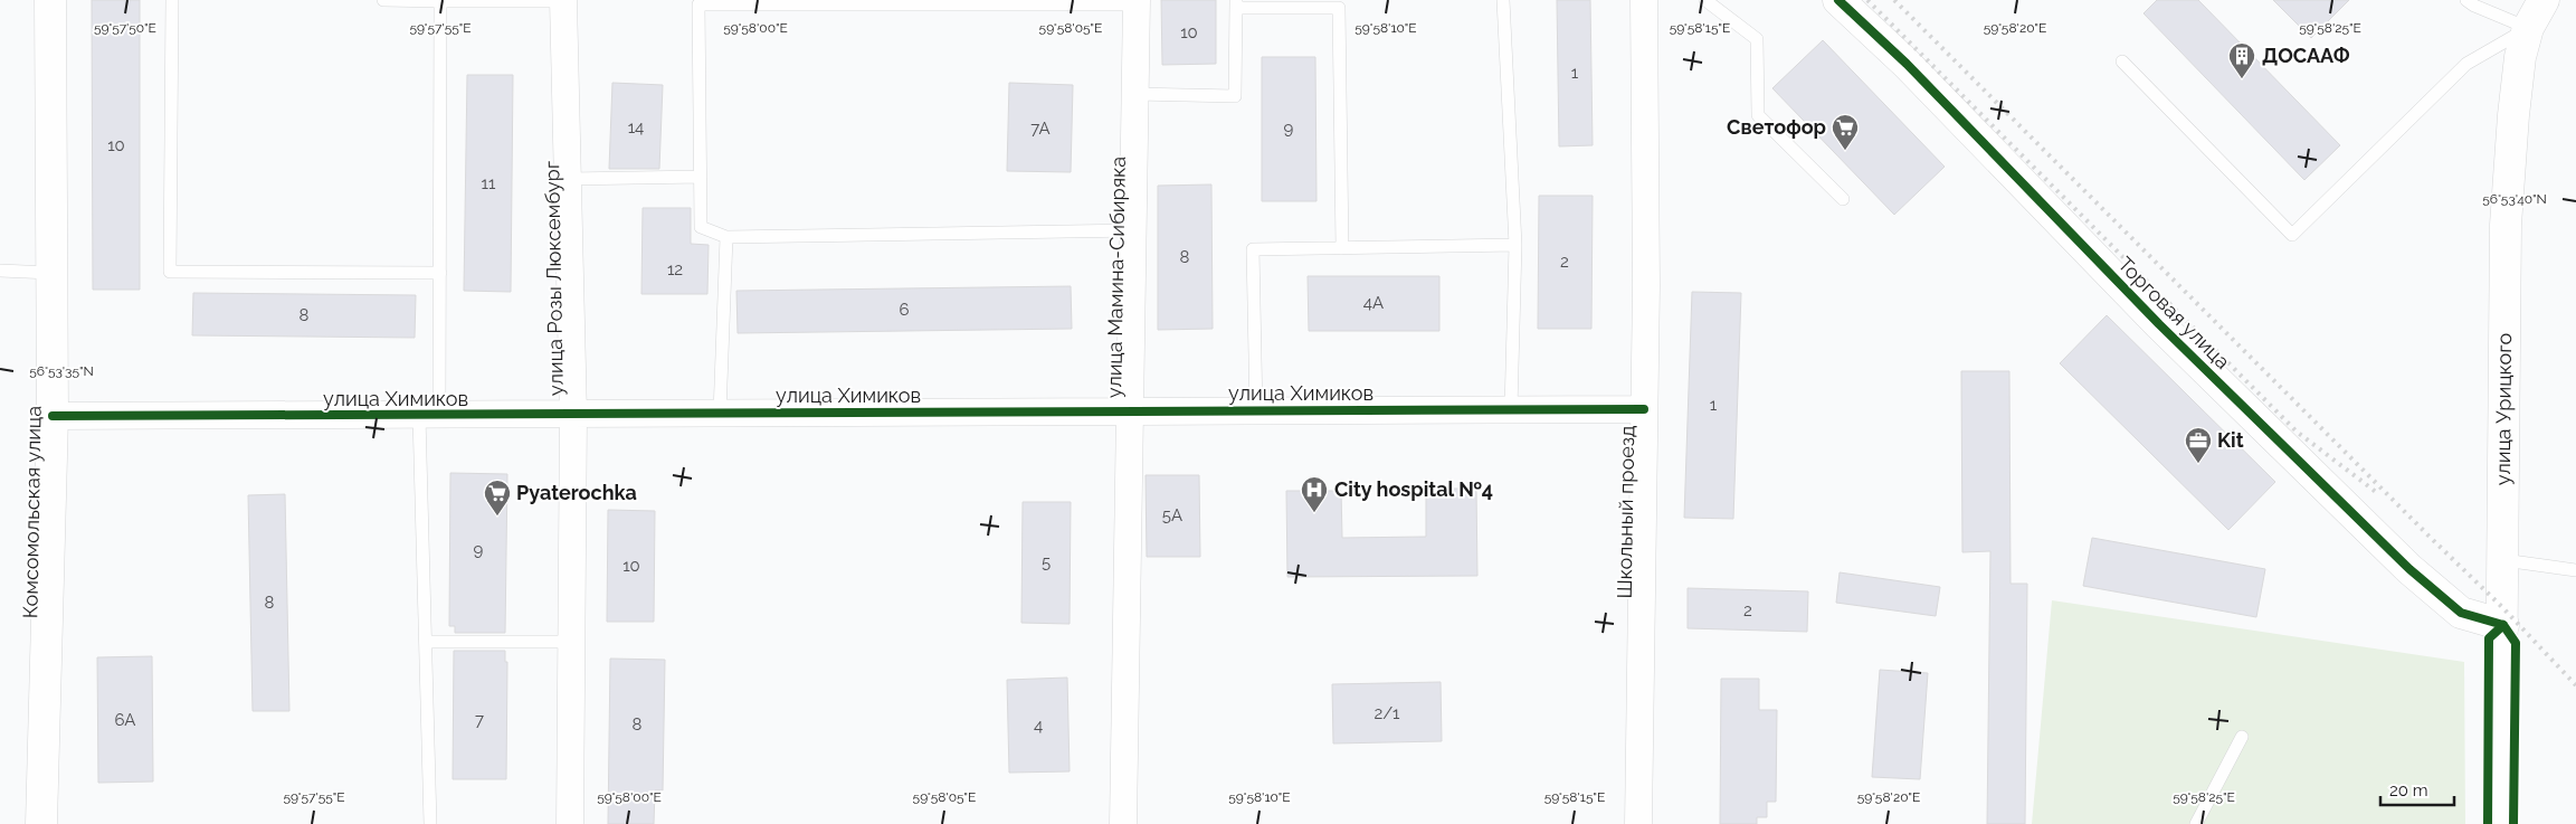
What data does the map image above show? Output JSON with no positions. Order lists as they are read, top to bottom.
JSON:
{
  "streets": {
    "street": [
      "улица Мамина-Сибиряка",
      "улица Розы Люксембург",
      "Торговая улица",
      "улица Химиков",
      "улица Урицкого",
      "Комсомольская улица",
      "Школьный проезд"
    ]
  },
  "crossings": [
    ["улица Мамина-Сибиряка", "улица Химиков"],
    ["улица Розы Люксембург", "улица Химиков"],
    ["Торговая улица", "улица Урицкого"],
    ["улица Химиков", "Комсомольская улица"],
    ["улица Химиков", "Школьный проезд"]
  ],
  "places": {
    "building": ["ДОСААФ"],
    "supermarket": ["Светофор", "Pyaterochka"],
    "office": ["Kit"],
    "hospital": ["City hospital №4"]
  },
  "house_numbers": [
    "10",
    "1",
    "14",
    "7А",
    "9",
    "10",
    "11",
    "8",
    "2",
    "12",
    "4А",
    "6",
    "8",
    "1",
    "5А",
    "9",
    "5",
    "10",
    "8",
    "2",
    "2/1",
    "6А",
    "7",
    "8",
    "4"
  ],
  "scale_bar": "20 m",
  "coordinates": [
    "59°57'55\"E",
    "59°58'00\"E",
    "59°58'05\"E",
    "59°58'10\"E",
    "59°58'15\"E",
    "59°58'20\"E",
    "59°58'25\"E",
    "59°57'50\"E",
    "56°53'40\"N",
    "56°53'35\"N"
  ]
}
